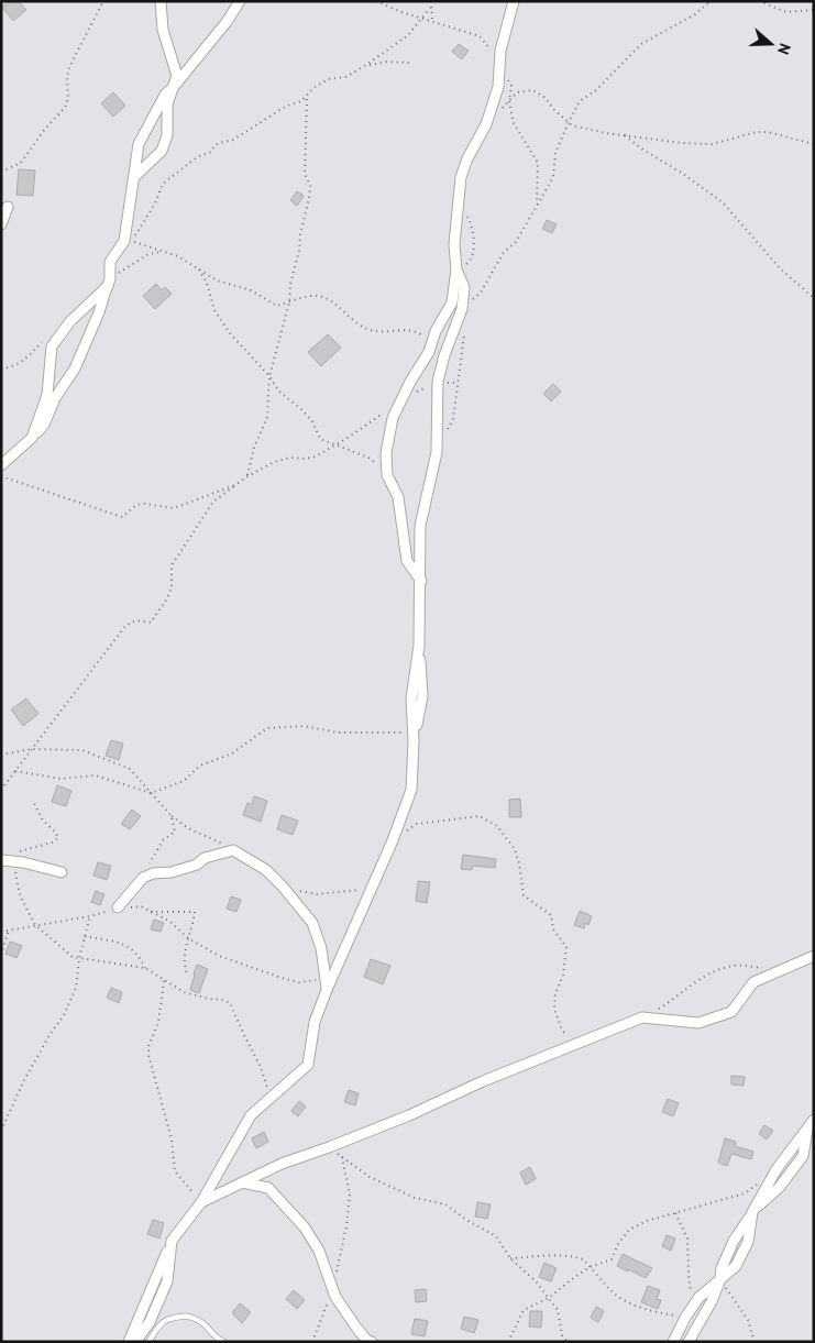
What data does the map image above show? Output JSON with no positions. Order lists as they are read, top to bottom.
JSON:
{
  "north": "right"
}
